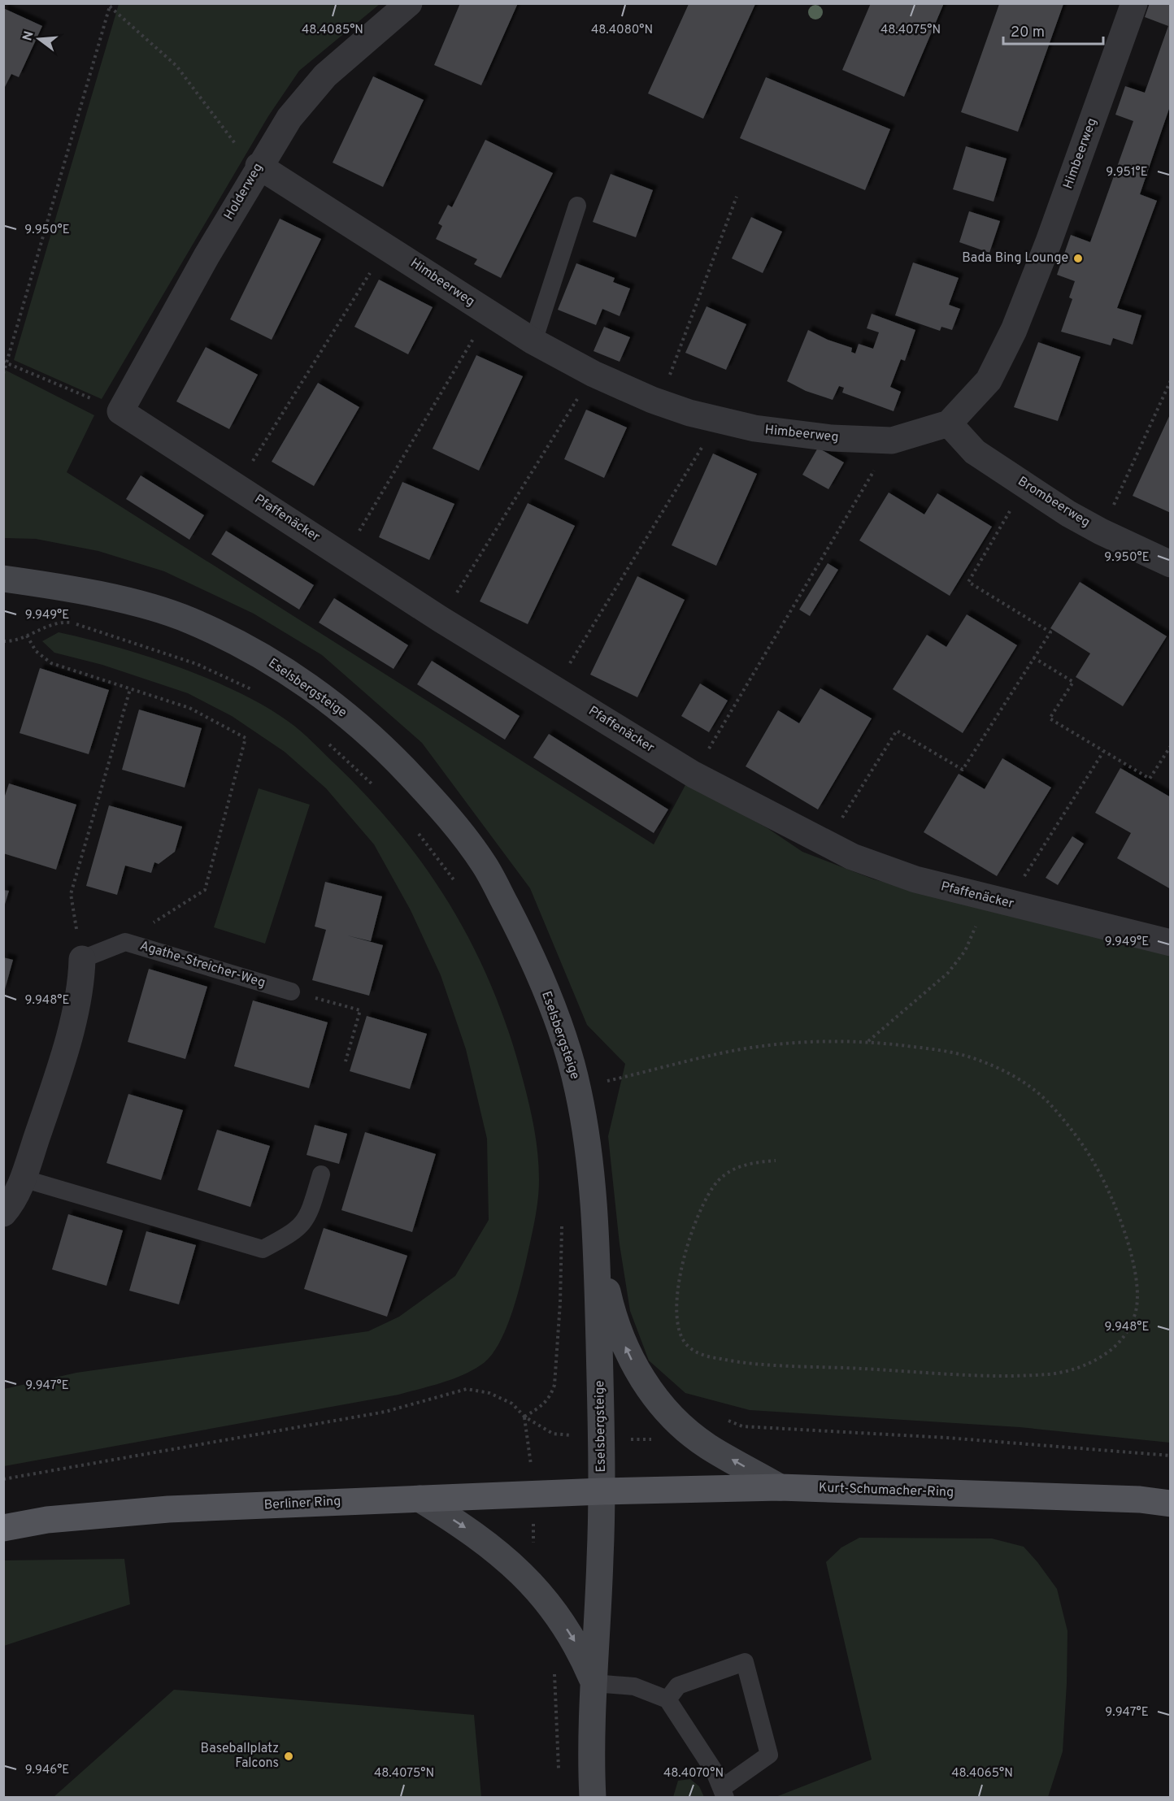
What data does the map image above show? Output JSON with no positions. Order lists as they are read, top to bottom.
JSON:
{
  "streets": {
    "main road": ["Kurt-Schumacher-Ring", "Berliner Ring"],
    "street": [
      "Himbeerweg",
      "Holderweg",
      "Brombeerweg",
      "Pfaffenäcker",
      "Eselsbergsteige"
    ],
    "lane": ["Agathe-Streicher-Weg"]
  },
  "crossings": [
    ["Himbeerweg", "Holderweg"],
    ["Himbeerweg", "Brombeerweg"],
    ["Holderweg", "Pfaffenäcker"],
    ["Eselsbergsteige", "Kurt-Schumacher-Ring"],
    ["Eselsbergsteige", "Berliner Ring"],
    ["Kurt-Schumacher-Ring", "Berliner Ring"]
  ],
  "places": ["Bada Bing Lounge", "Baseballplatz Falcons"],
  "scale_bar": "20 m",
  "north": "left",
  "coordinates": [
    "48.4085°N",
    "48.4080°N",
    "48.4075°N",
    "9.951°E",
    "9.950°E",
    "9.949°E",
    "9.948°E",
    "9.947°E",
    "9.946°E",
    "48.4070°N",
    "48.4065°N"
  ]
}
